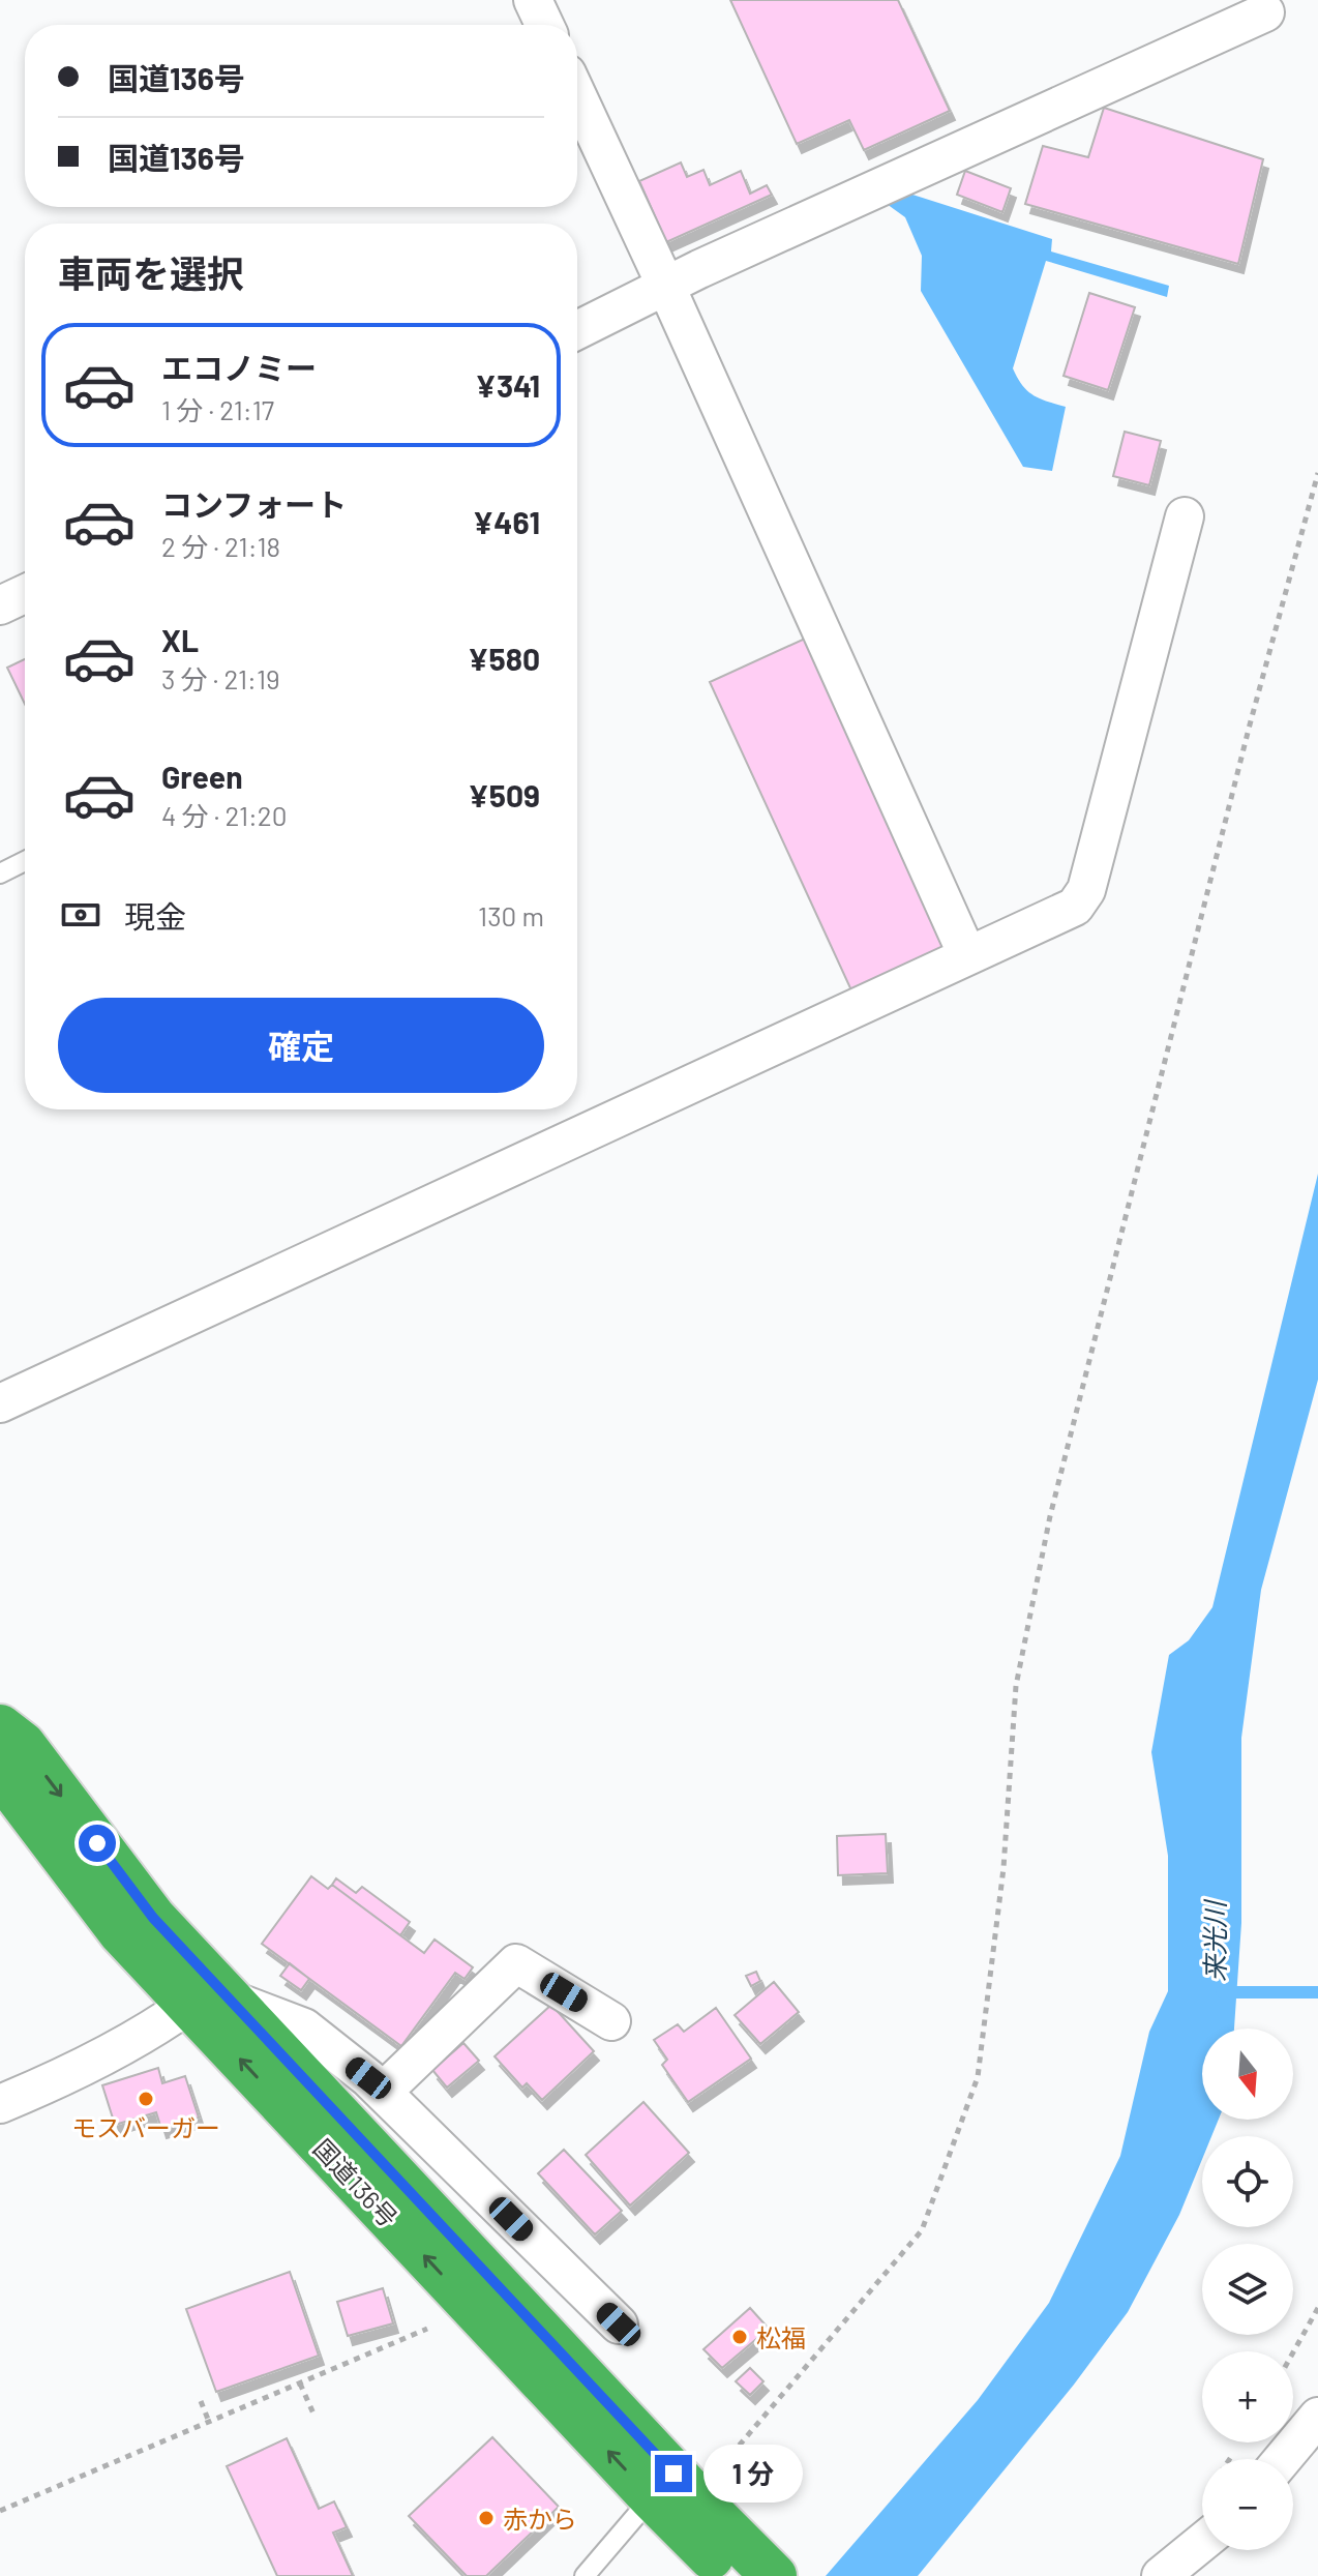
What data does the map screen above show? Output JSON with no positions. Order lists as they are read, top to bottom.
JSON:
{
  "streets": {
    "highway": ["国道136号"]
  },
  "water": ["来光川"],
  "places": ["モスバーガー", "松福", "赤から"],
  "north": "bottom",
  "page": {
    "banner": ["国道136号", "国道136号"],
    "heading": "車両を選択",
    "list": [
      {
        "name": "エコノミー",
        "note": "1 分 · 21:17",
        "value": "¥341"
      },
      {
        "name": "コンフォート",
        "note": "2 分 · 21:18",
        "value": "¥461"
      },
      {
        "name": "XL",
        "note": "3 分 · 21:19",
        "value": "¥580"
      },
      {
        "name": "Green",
        "note": "4 分 · 21:20",
        "value": "¥509"
      }
    ],
    "pay": ["現金", "130 m"],
    "buttons": "確定",
    "map_buttons": ["+", "−"],
    "bubble": "1 分"
  }
}
